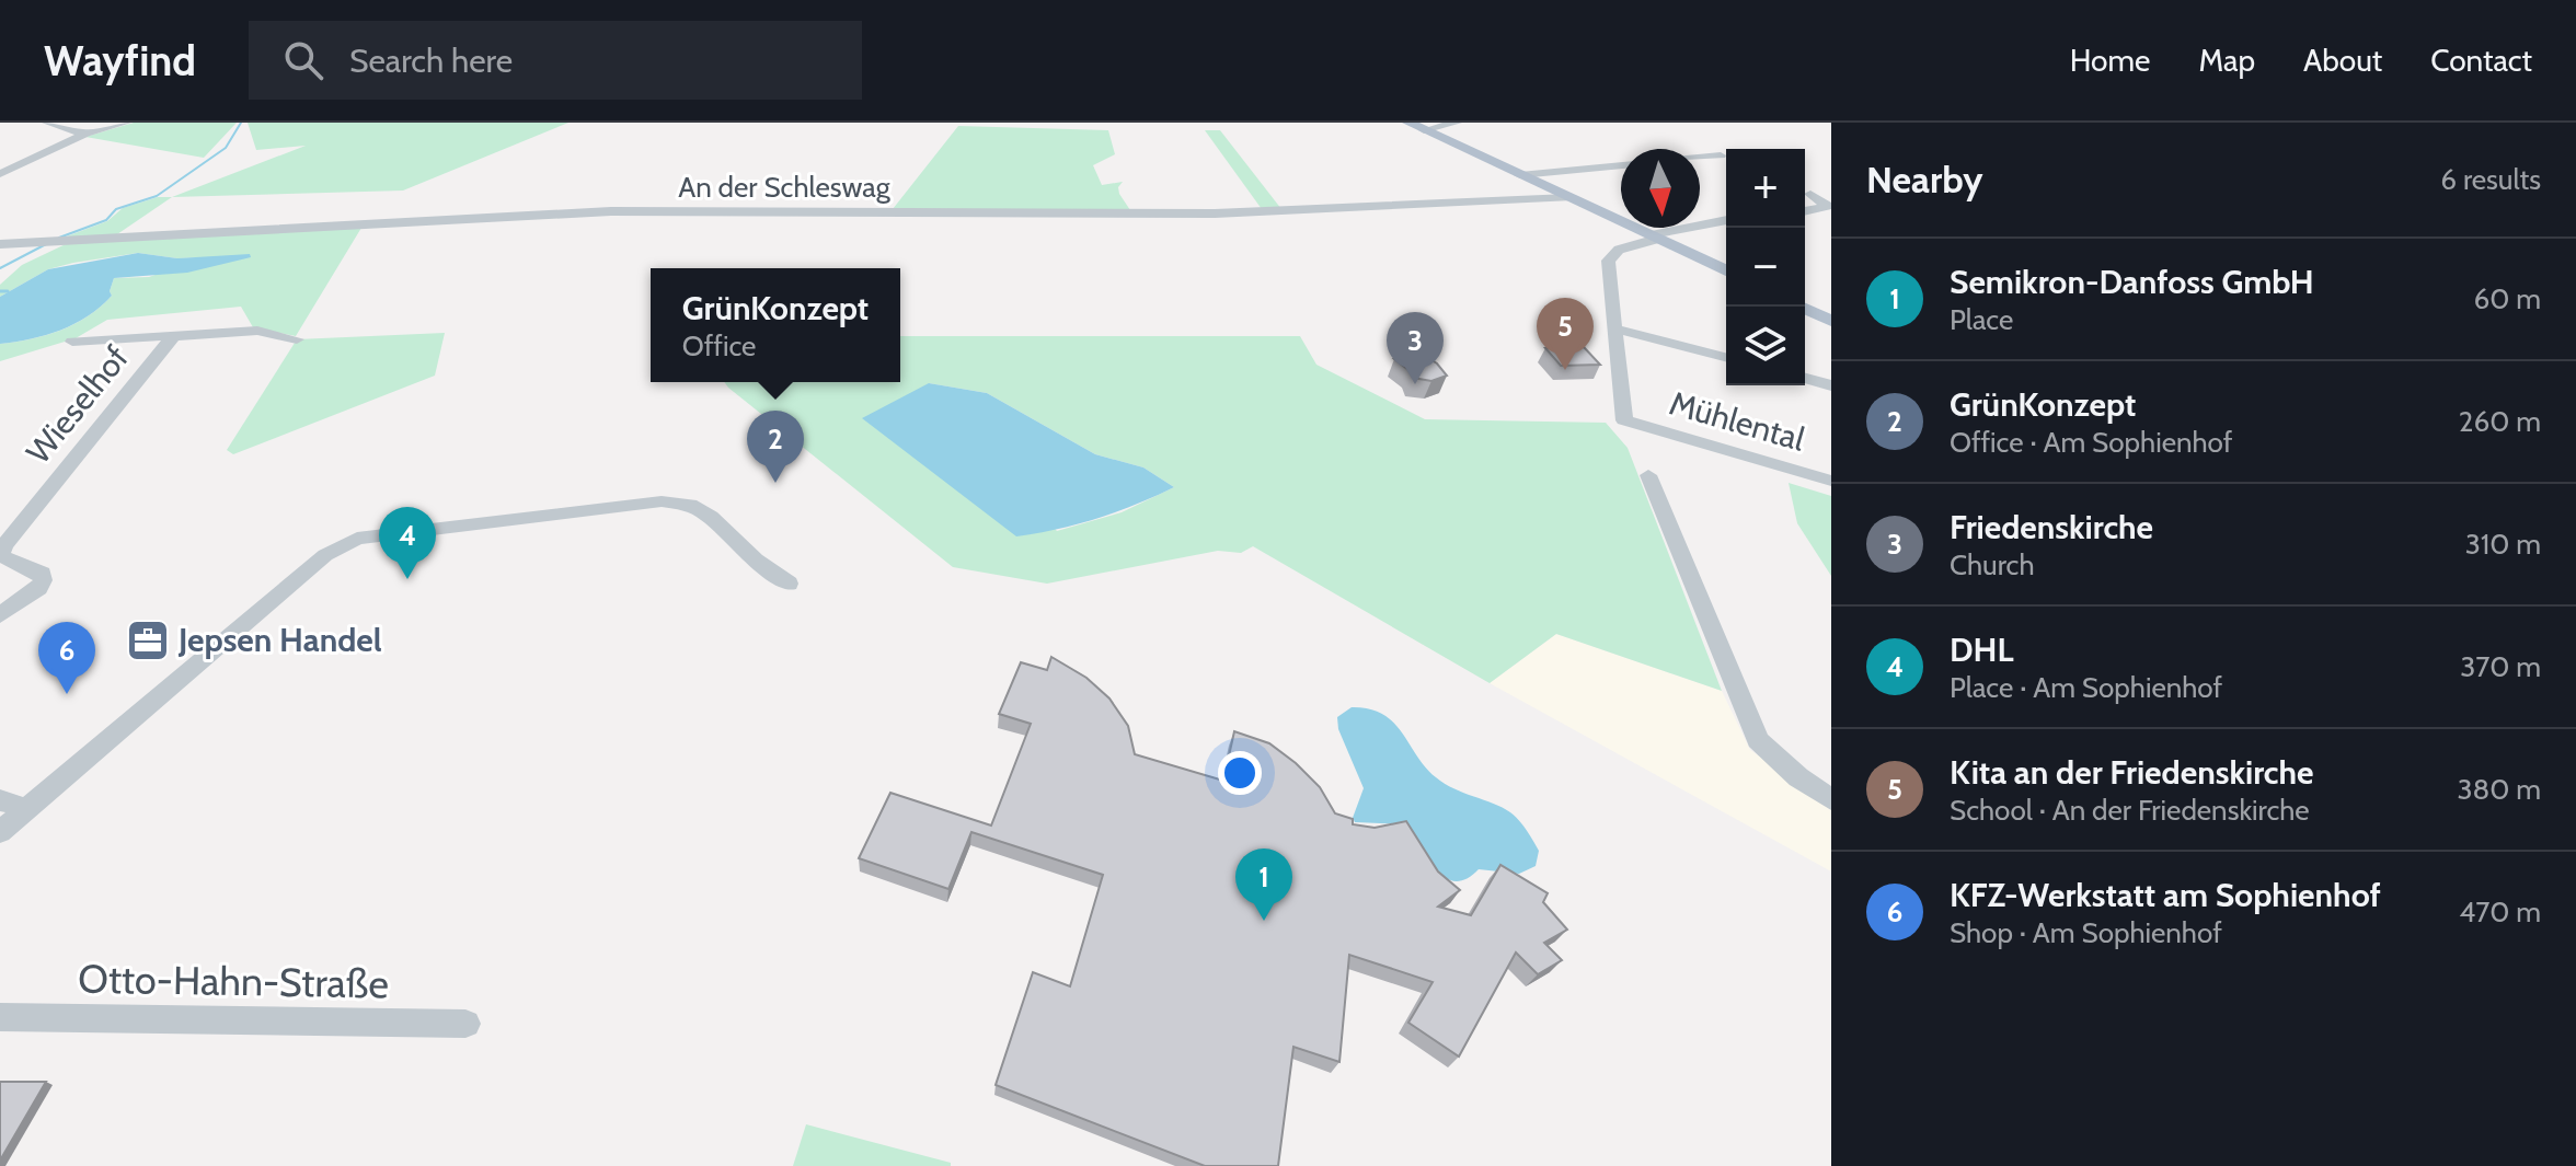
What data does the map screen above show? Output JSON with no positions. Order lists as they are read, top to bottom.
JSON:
{
  "streets": {
    "street": [
      "An der Schleswag",
      "Wieselhof",
      "Mühlental",
      "Otto-Hahn-Straße"
    ]
  },
  "places": {
    "office": ["Jepsen Handel"]
  },
  "north": "bottom",
  "page": {
    "header": "Wayfind",
    "search": "Search here",
    "nav": [
      "Home",
      "Map",
      "About",
      "Contact"
    ],
    "heading": ["Nearby", "6 results"],
    "map_buttons": ["+", "−"],
    "list": [
      {
        "mark": "1",
        "name": "Semikron-Danfoss GmbH",
        "note": "Place",
        "value": "60 m"
      },
      {
        "mark": "2",
        "name": "GrünKonzept",
        "note": "Office · Am Sophienhof",
        "value": "260 m"
      },
      {
        "mark": "3",
        "name": "Friedenskirche",
        "note": "Church",
        "value": "310 m"
      },
      {
        "mark": "4",
        "name": "DHL",
        "note": "Place · Am Sophienhof",
        "value": "370 m"
      },
      {
        "mark": "5",
        "name": "Kita an der Friedenskirche",
        "note": "School · An der Friedenskirche",
        "value": "380 m"
      },
      {
        "mark": "6",
        "name": "KFZ-Werkstatt am Sophienhof",
        "note": "Shop · Am Sophienhof",
        "value": "470 m"
      }
    ],
    "popup": ["GrünKonzept", "Office"],
    "pins": [
      "5",
      "3",
      "2",
      "4",
      "6",
      "1"
    ]
  }
}
